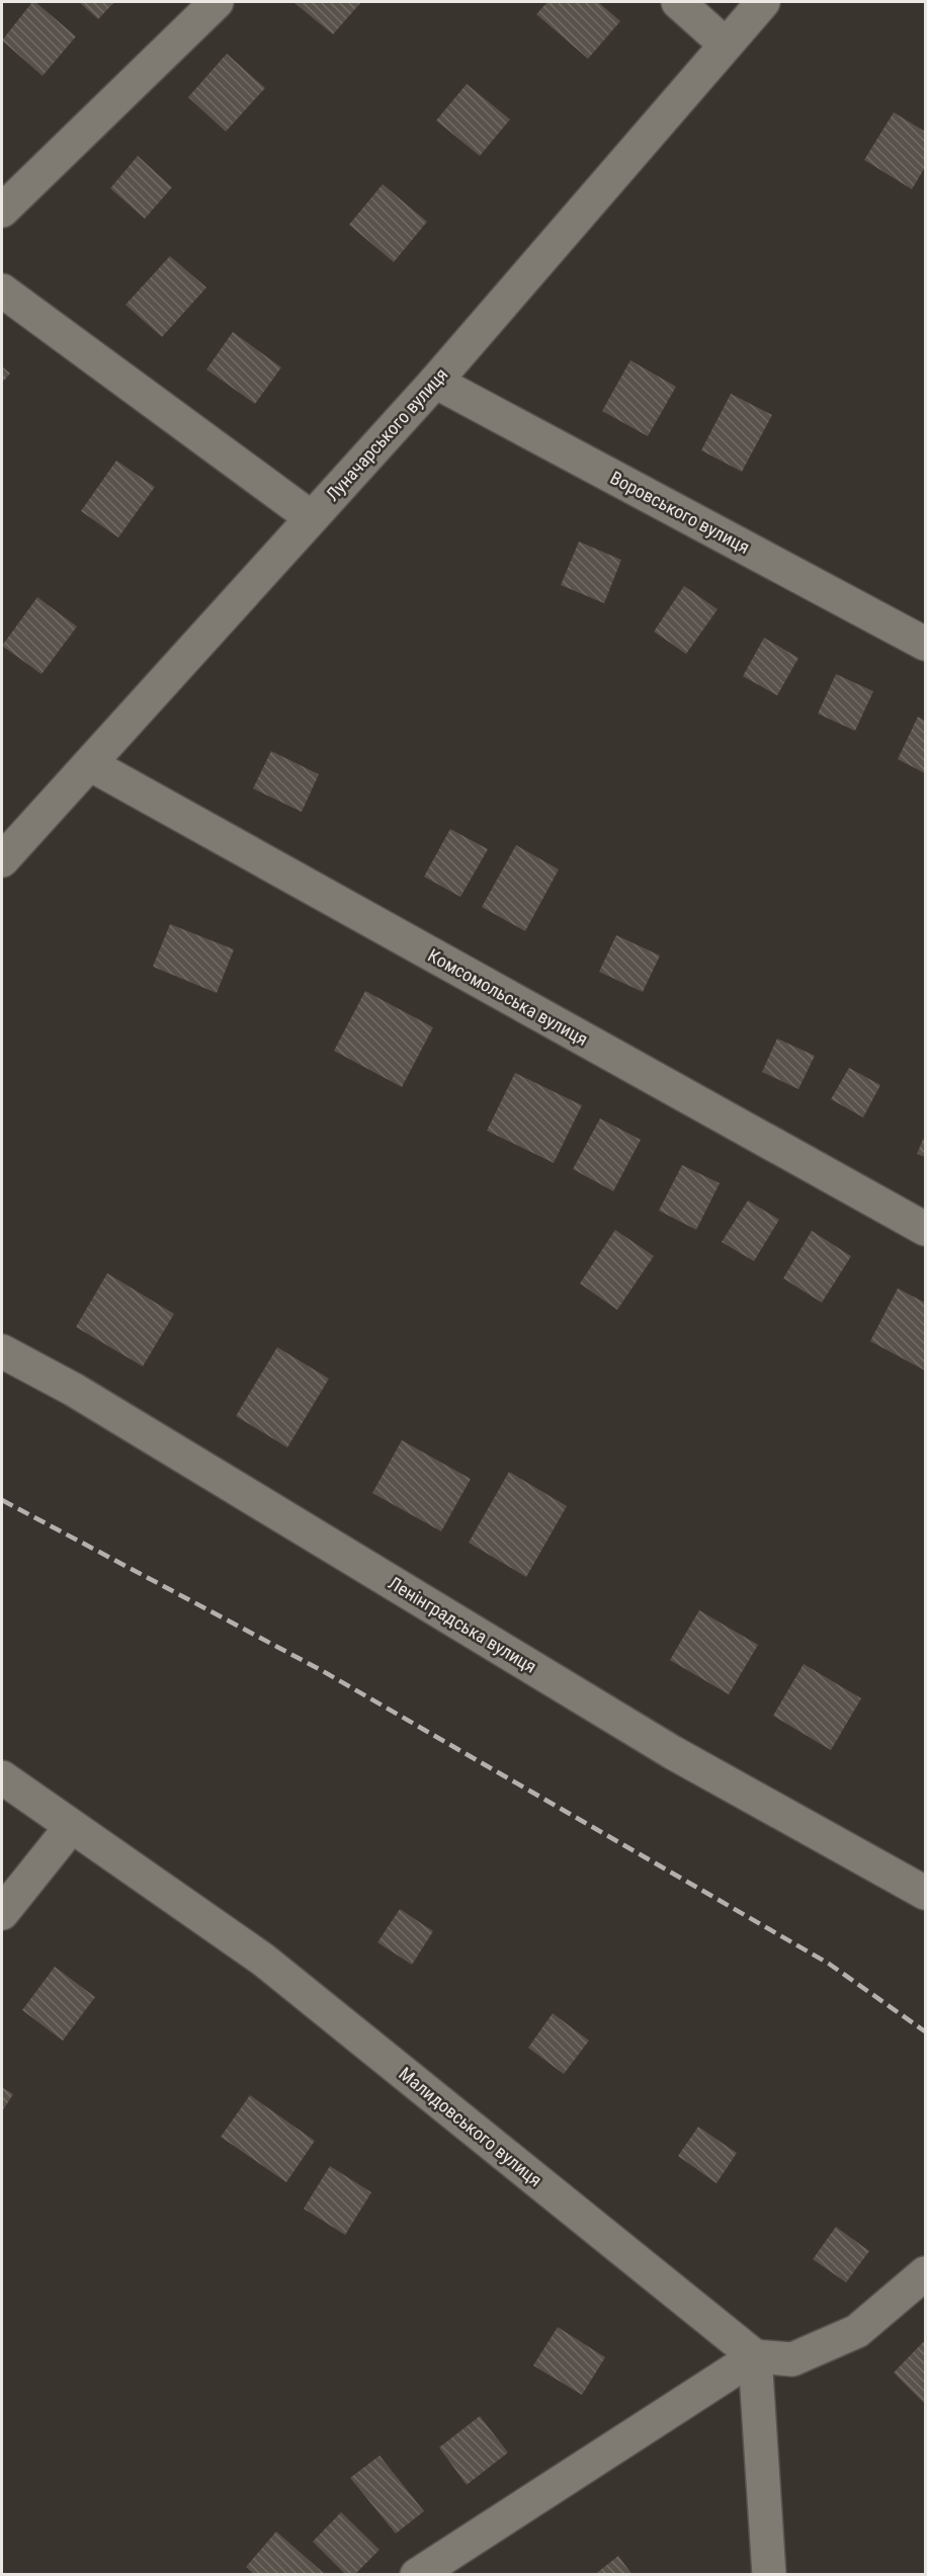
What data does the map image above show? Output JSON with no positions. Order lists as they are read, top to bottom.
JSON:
{
  "streets": {
    "street": [
      "Луначарського вулиця",
      "Воровського вулиця",
      "Комсомольська вулиця",
      "Ленінградська вулиця",
      "Малидовського вулиця"
    ]
  },
  "crossings": [
    ["Луначарського вулиця", "Воровського вулиця"],
    ["Луначарського вулиця", "Комсомольська вулиця"]
  ]
}
